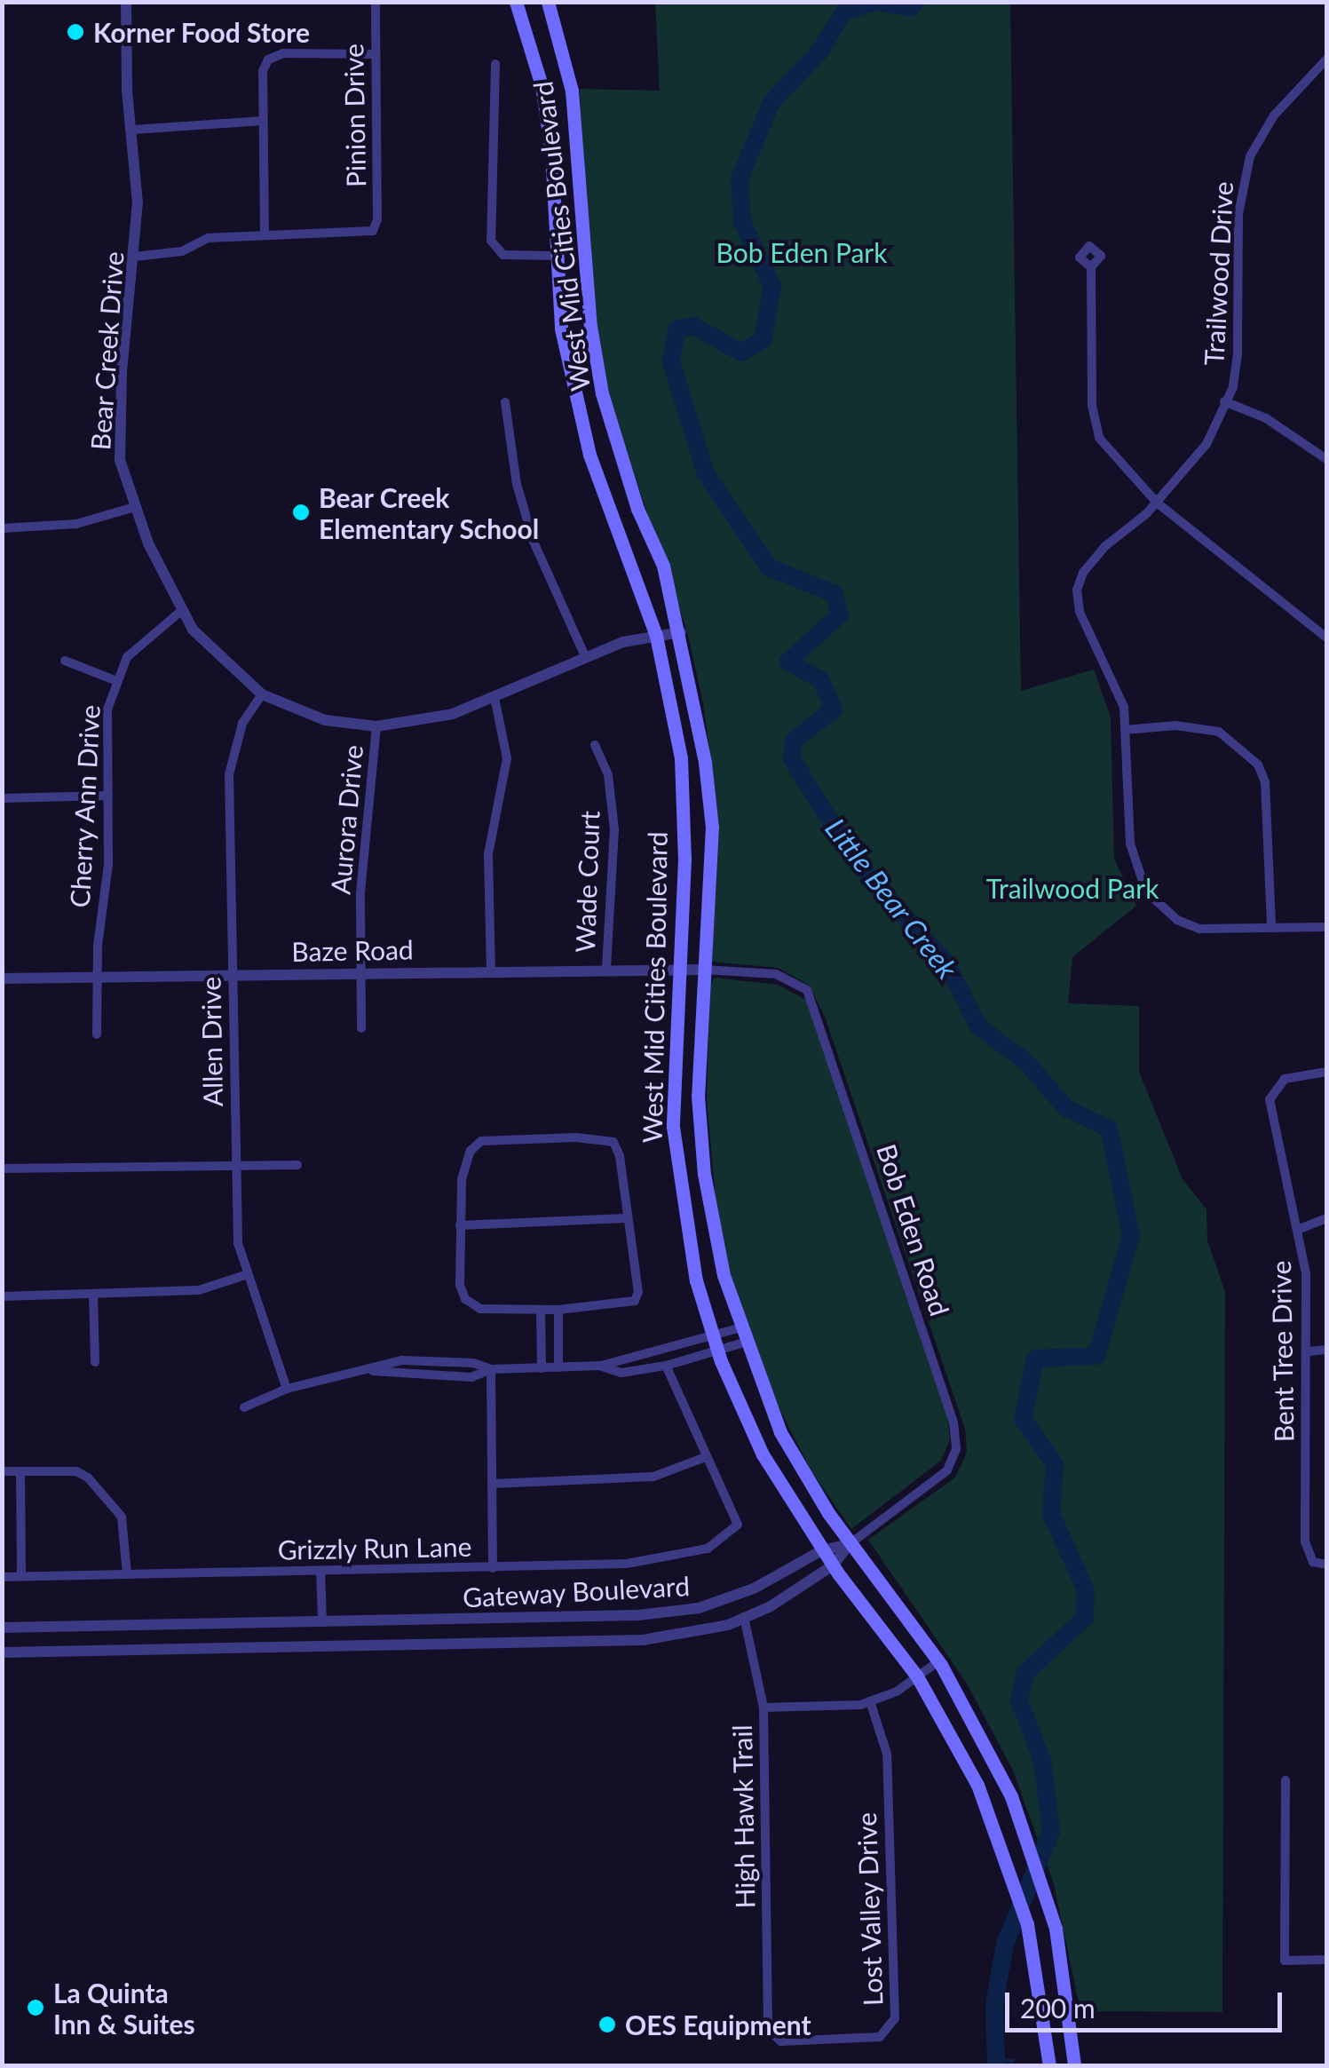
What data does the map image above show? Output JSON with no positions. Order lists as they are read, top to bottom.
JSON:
{
  "streets": {
    "main road": ["West Mid Cities Boulevard"],
    "street": [
      "Pinion Drive",
      "Trailwood Drive",
      "Bear Creek Drive",
      "Cherry Ann Drive",
      "Aurora Drive",
      "Wade Court",
      "Baze Road",
      "Allen Drive",
      "Bob Eden Road",
      "Bent Tree Drive",
      "Grizzly Run Lane",
      "Gateway Boulevard",
      "High Hawk Trail",
      "Lost Valley Drive"
    ]
  },
  "crossings": [
    ["West Mid Cities Boulevard", "Bear Creek Drive"],
    ["West Mid Cities Boulevard", "Baze Road"],
    ["West Mid Cities Boulevard", "Bob Eden Road"],
    ["West Mid Cities Boulevard", "Gateway Boulevard"],
    ["Bear Creek Drive", "Cherry Ann Drive"],
    ["Bear Creek Drive", "Aurora Drive"],
    ["Bear Creek Drive", "Allen Drive"],
    ["Cherry Ann Drive", "Baze Road"],
    ["Aurora Drive", "Baze Road"],
    ["Wade Court", "Baze Road"],
    ["Baze Road", "Allen Drive"],
    ["Baze Road", "Bob Eden Road"],
    ["Bob Eden Road", "Gateway Boulevard"],
    ["Gateway Boulevard", "High Hawk Trail"],
    ["High Hawk Trail", "Lost Valley Drive"]
  ],
  "water": ["Little Bear Creek"],
  "parks": ["Bob Eden Park", "Trailwood Park"],
  "places": [
    "Korner Food Store",
    "Bear Creek Elementary School",
    "La Quinta Inn & Suites",
    "OES Equipment"
  ],
  "scale_bar": "200 m"
}
